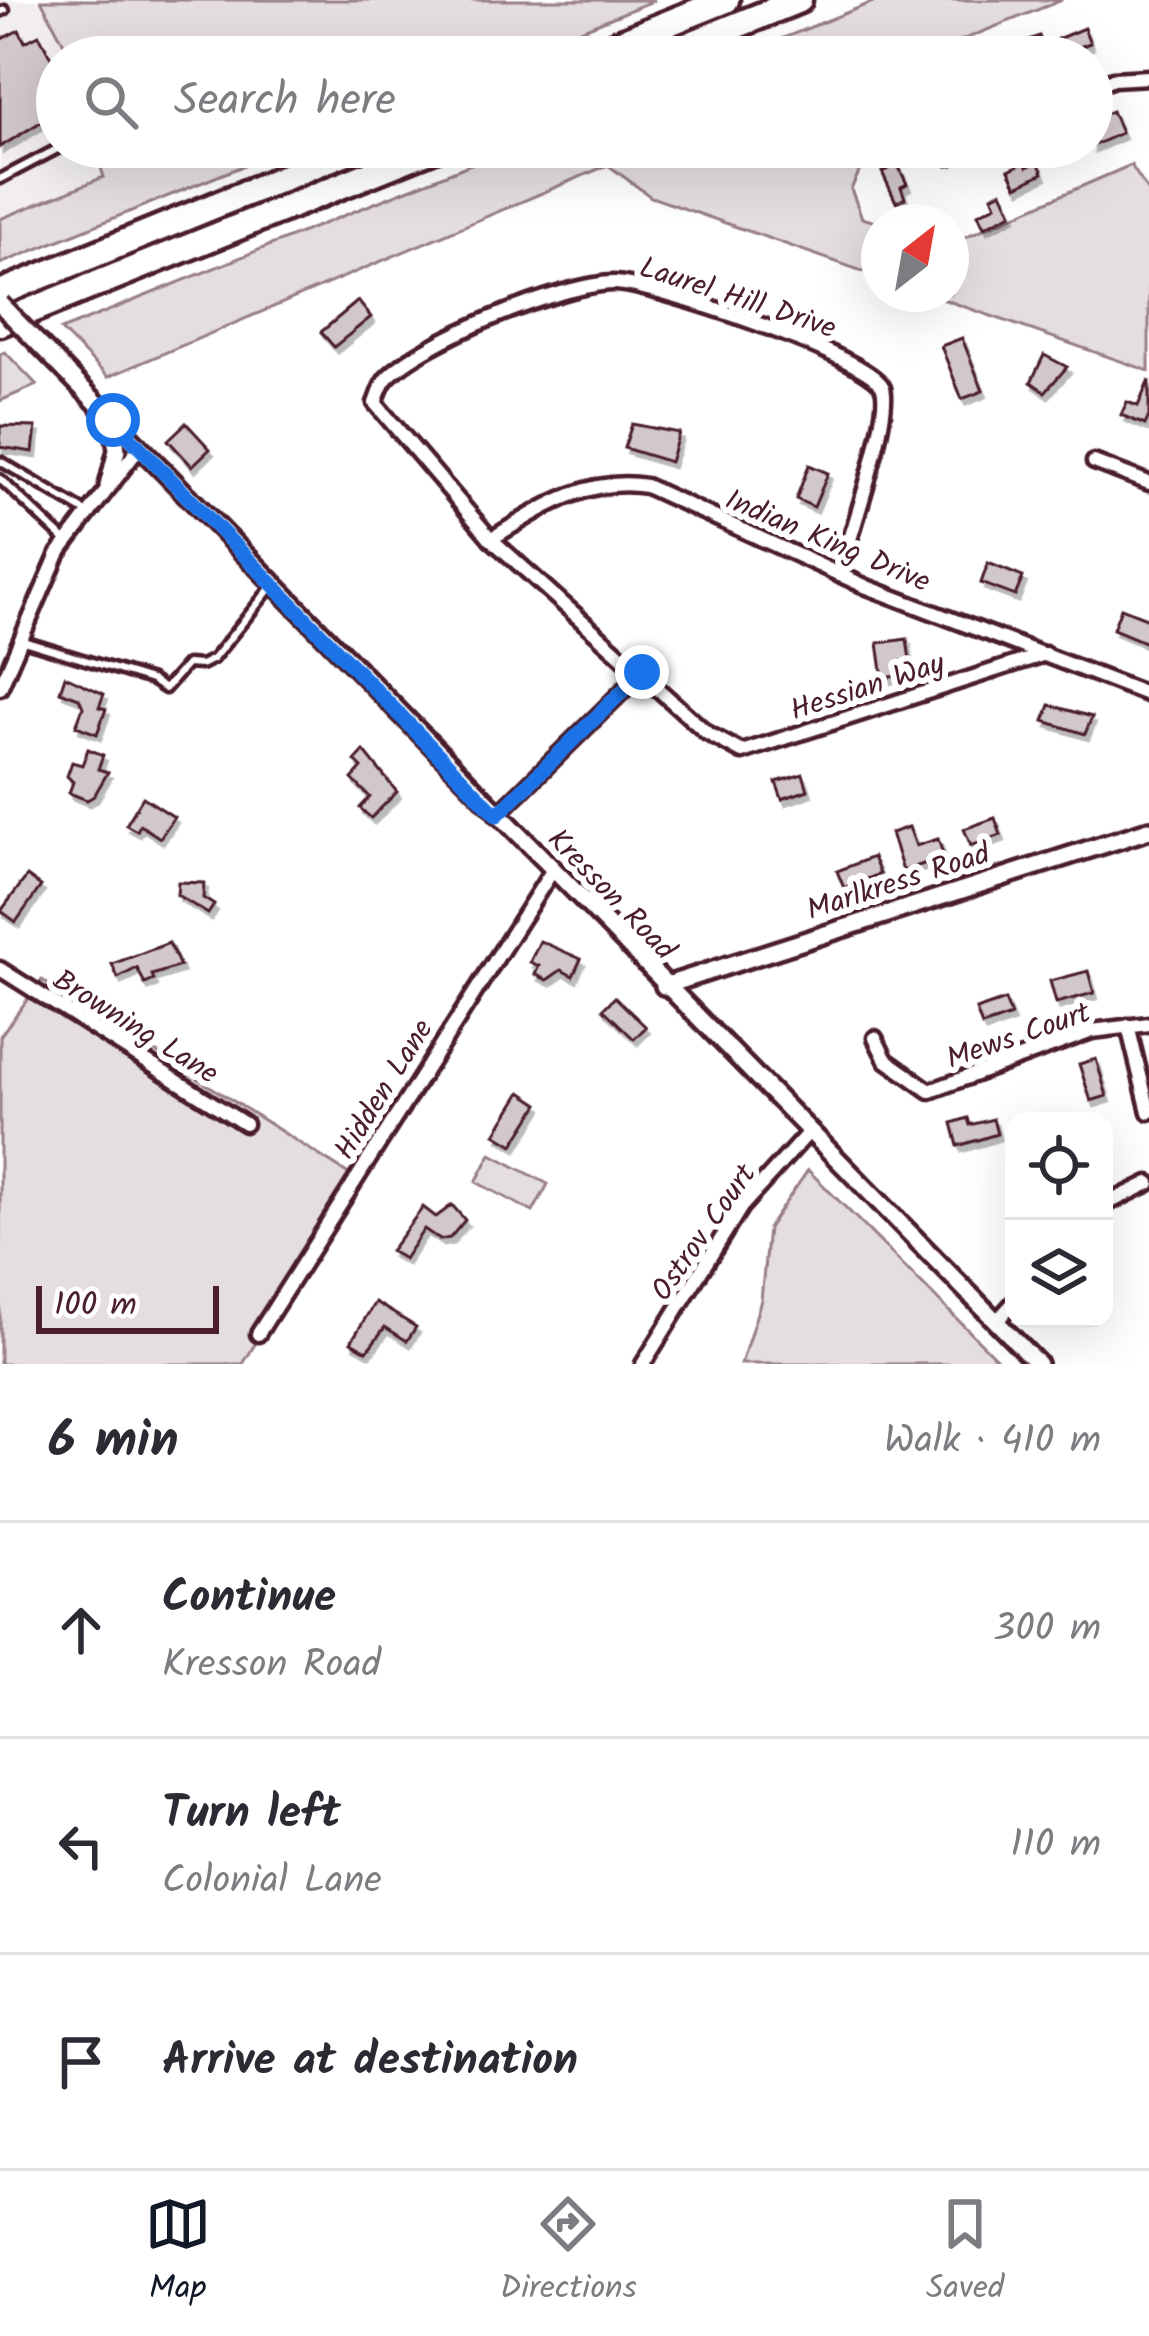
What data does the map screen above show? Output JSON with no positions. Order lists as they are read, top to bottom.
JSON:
{
  "streets": {
    "street": [
      "Laurel Hill Drive",
      "Indian King Drive",
      "Hessian Way",
      "Marlkress Road",
      "Kresson Road",
      "Browning Lane",
      "Mews Court",
      "Hidden Lane",
      "Ostrov Court"
    ]
  },
  "crossings": [
    ["Laurel Hill Drive", "Indian King Drive"],
    ["Laurel Hill Drive", "Hessian Way"],
    ["Indian King Drive", "Hessian Way"],
    ["Marlkress Road", "Kresson Road"],
    ["Kresson Road", "Hidden Lane"],
    ["Kresson Road", "Ostrov Court"]
  ],
  "scale_bar": "100 m",
  "north": "top right",
  "page": {
    "search": "Search here",
    "scale": "100 m",
    "heading": ["6 min", "Walk · 410 m"],
    "list": [
      ["Continue", "Kresson Road", "300 m"],
      ["Turn left", "Colonial Lane", "110 m"],
      "Arrive at destination"
    ],
    "nav": ["Map", "Directions", "Saved"]
  }
}
